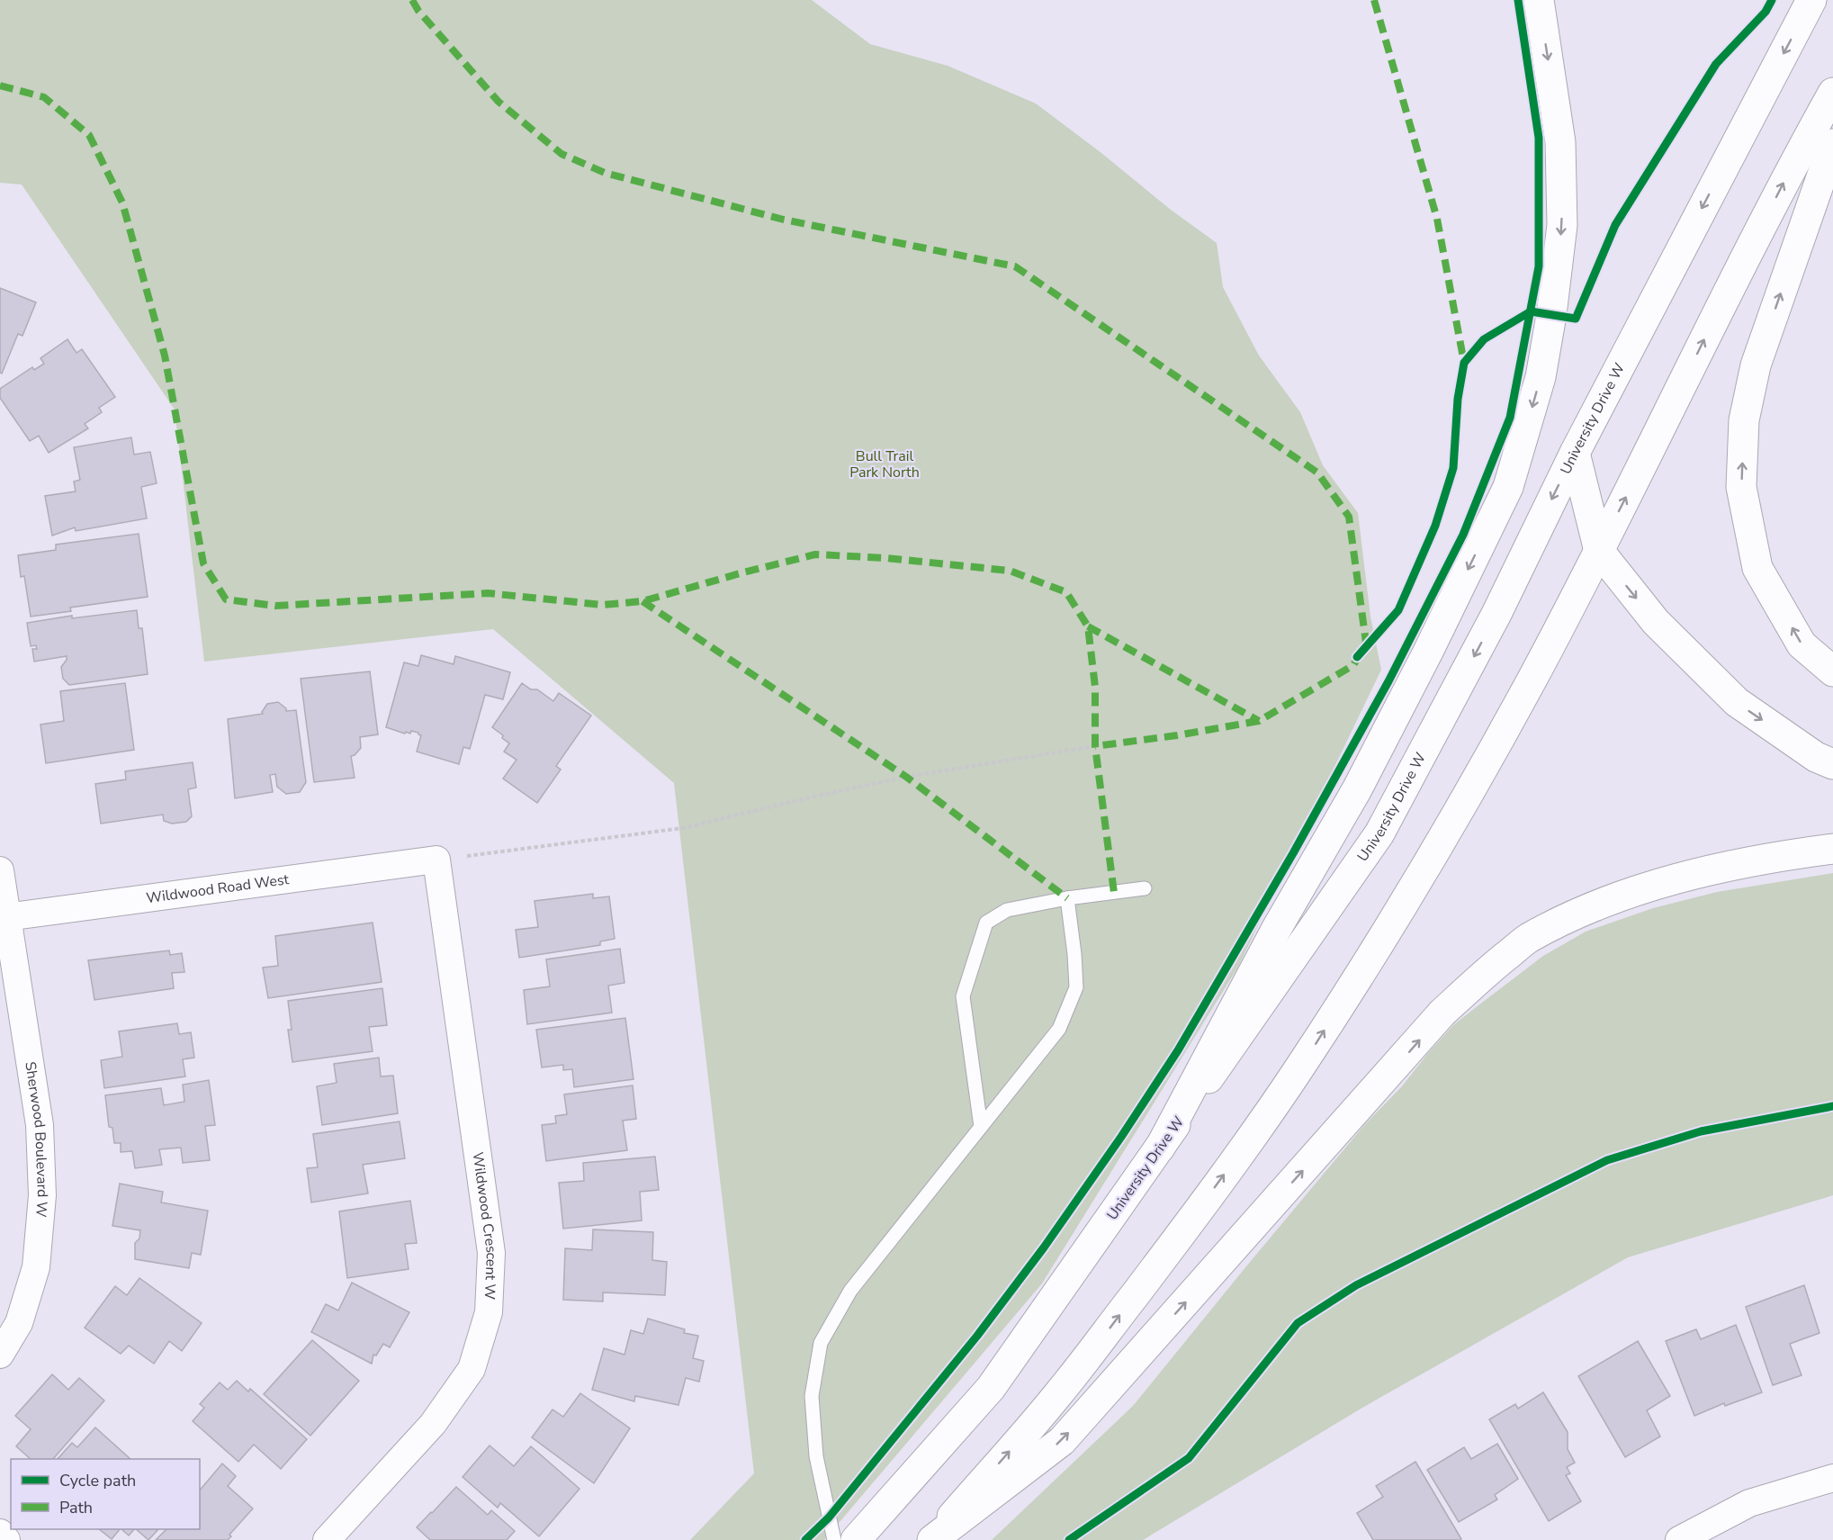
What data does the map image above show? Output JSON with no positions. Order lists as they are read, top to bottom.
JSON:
{
  "streets": {
    "main road": ["University Drive W"],
    "street": ["Wildwood Road West", "Sherwood Boulevard W", "Wildwood Crescent W"]
  },
  "crossings": [
    ["Wildwood Road West", "Sherwood Boulevard W"],
    ["Wildwood Road West", "Wildwood Crescent W"]
  ],
  "parks": ["Bull Trail Park North"],
  "legend": ["Cycle path", "Path"]
}
